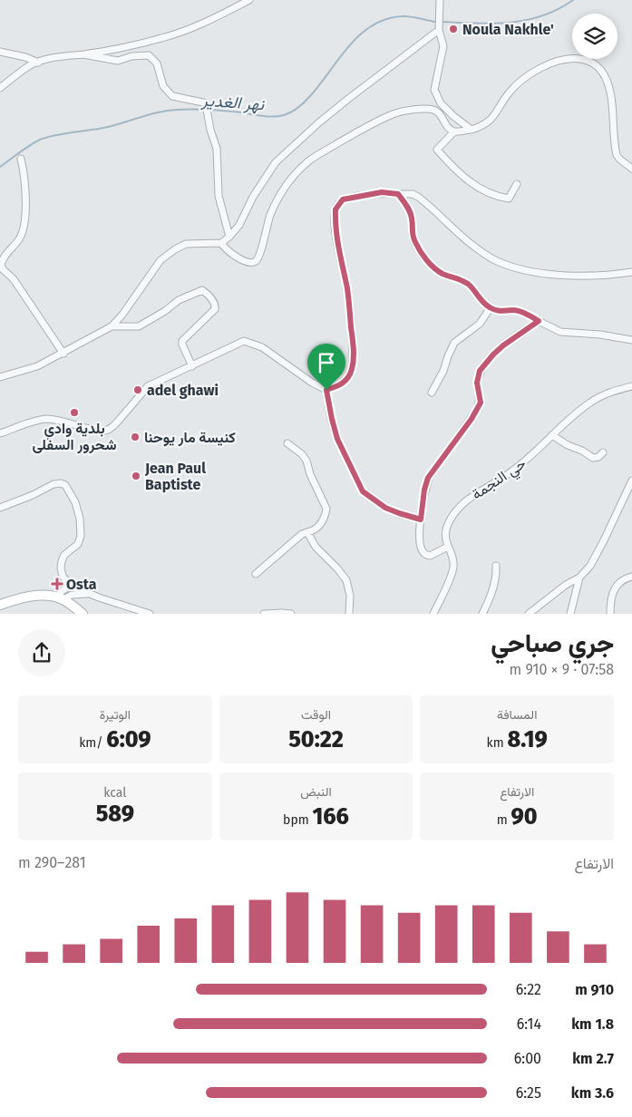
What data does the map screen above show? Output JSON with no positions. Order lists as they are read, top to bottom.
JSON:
{
  "streets": {
    "street": ["حي النجمة"]
  },
  "water": ["نهر الغدير"],
  "places": {
    "other": [
      "Noula Nakhle'",
      "adel ghawi",
      "بلدية وادي شحرور السفلى",
      "كنيسة مار يوحنا",
      "Jean Paul Baptiste"
    ],
    "health": ["Osta"]
  },
  "page": {
    "heading": ["جري صباحي", "07:58 · 9 × 910 m"],
    "stats": [
      ["المسافة", "8.19 km"],
      ["الوقت", "50:22"],
      ["الوتيرة", "6:09 /km"],
      ["الارتفاع", "90 m"],
      ["النبض", "166 bpm"],
      ["kcal", "589"]
    ],
    "chart": ["الارتفاع", "281–290 m"],
    "list": [
      {
        "name": "910 m",
        "note": "6:22"
      },
      {
        "name": "1.8 km",
        "note": "6:14"
      },
      {
        "name": "2.7 km",
        "note": "6:00"
      },
      {
        "name": "3.6 km",
        "note": "6:25"
      }
    ]
  }
}
